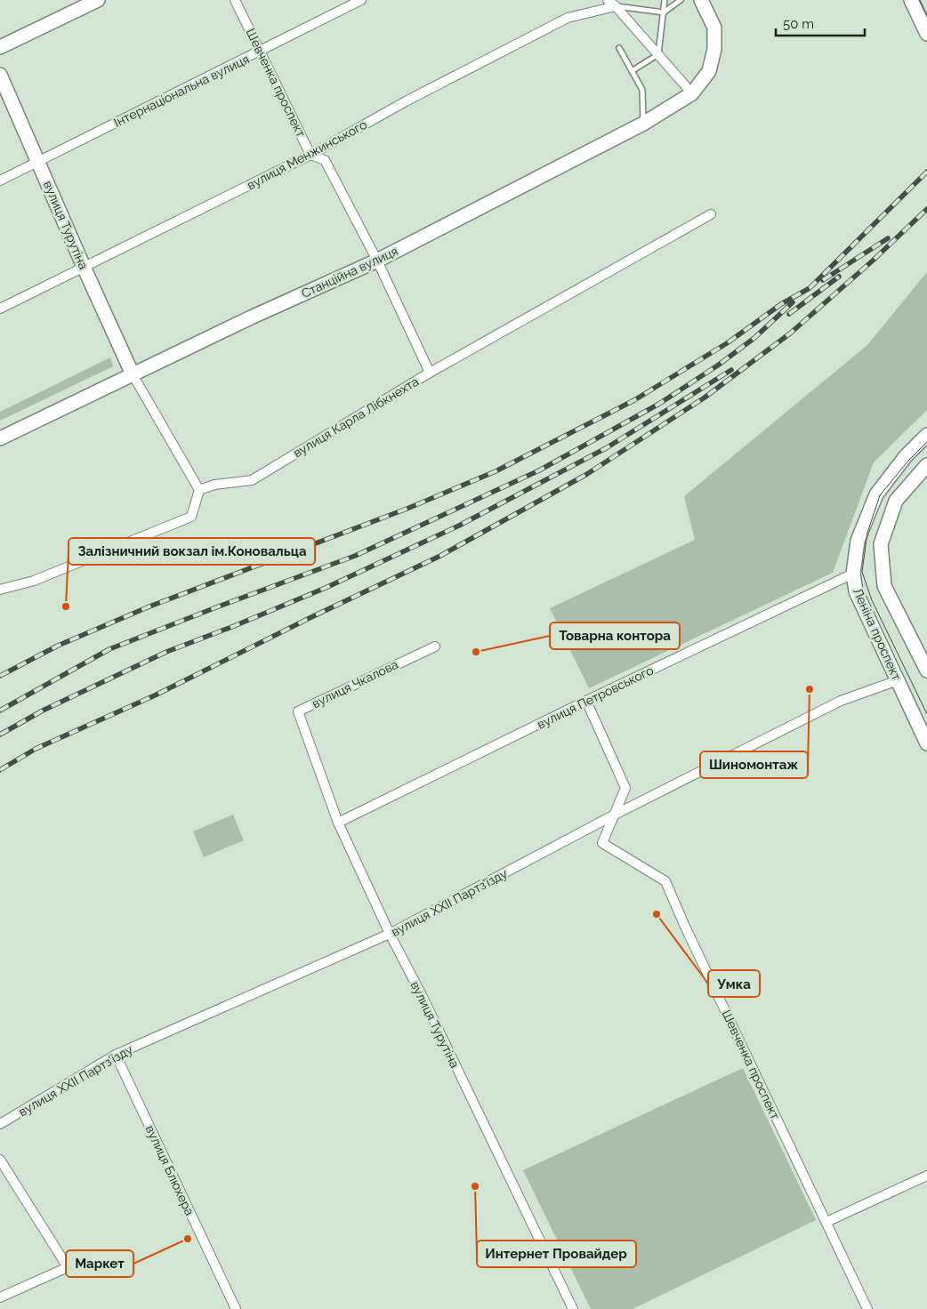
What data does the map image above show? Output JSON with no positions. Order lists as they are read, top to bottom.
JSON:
{
  "streets": {
    "street": [
      "Шевченка проспект",
      "Інтернаціональна вулиця",
      "вулиця Менжинського",
      "вулиця Турутіна",
      "Станційна вулиця",
      "вулиця Карла Лібкнехта",
      "Леніна проспект",
      "вулиця Чкалова",
      "вулиця Петровського",
      "вулиця XXII Партз'їзду",
      "вулиця Блюхера"
    ]
  },
  "crossings": [
    ["Шевченка проспект", "Інтернаціональна вулиця"],
    ["Шевченка проспект", "вулиця Менжинського"],
    ["Шевченка проспект", "вулиця Петровського"],
    ["Шевченка проспект", "вулиця XXII Партз'їзду"],
    ["Інтернаціональна вулиця", "вулиця Турутіна"],
    ["вулиця Менжинського", "вулиця Турутіна"],
    ["вулиця Турутіна", "Станційна вулиця"],
    ["вулиця Турутіна", "вулиця Чкалова"],
    ["вулиця Турутіна", "вулиця Петровського"],
    ["вулиця Турутіна", "вулиця XXII Партз'їзду"],
    ["Леніна проспект", "вулиця Петровського"],
    ["Леніна проспект", "вулиця XXII Партз'їзду"],
    ["вулиця XXII Партз'їзду", "вулиця Блюхера"]
  ],
  "places": [
    "Залізничний вокзал ім.Коновальца",
    "Товарна контора",
    "Шиномонтаж",
    "Умка",
    "Интернет Провайдер",
    "Маркет"
  ],
  "scale_bar": "50 m"
}
